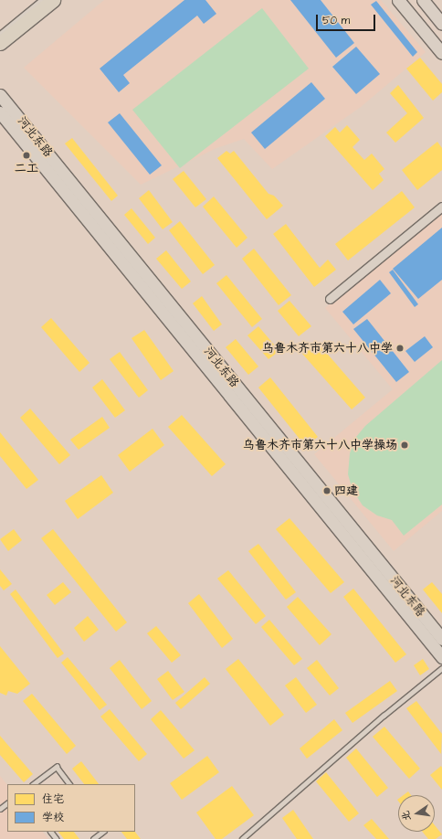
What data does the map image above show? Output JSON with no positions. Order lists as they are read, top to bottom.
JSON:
{
  "streets": {
    "main road": ["河北东路"]
  },
  "places": [
    "二工",
    "乌鲁木齐市第六十八中学",
    "乌鲁木齐市第六十八中学操场",
    "四建"
  ],
  "legend": ["住宅", "学校"],
  "scale_bar": "50 m",
  "north": "left"
}
